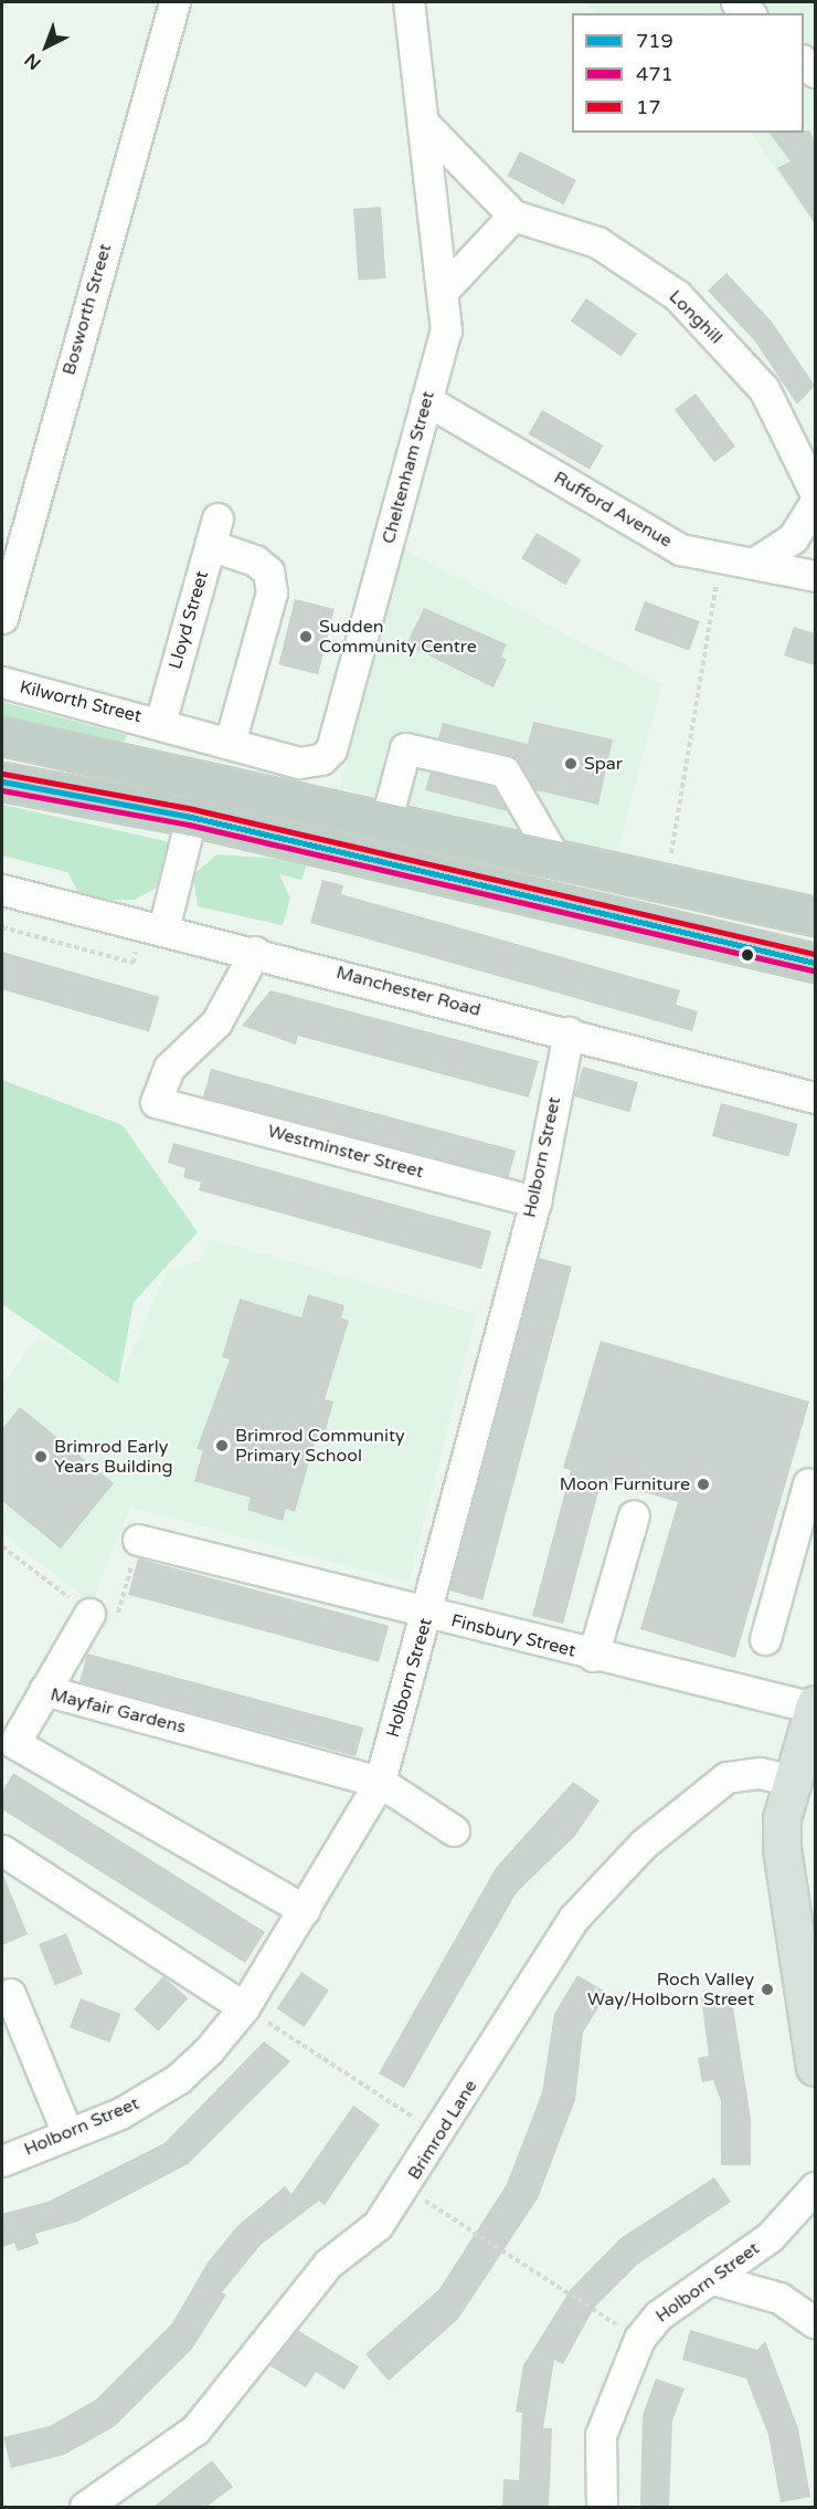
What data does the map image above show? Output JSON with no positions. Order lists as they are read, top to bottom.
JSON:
{
  "streets": {
    "street": [
      "Bosworth Street",
      "Longhill",
      "Cheltenham Street",
      "Rufford Avenue",
      "Lloyd Street",
      "Kilworth Street",
      "Manchester Road",
      "Westminster Street",
      "Holborn Street",
      "Finsbury Street",
      "Mayfair Gardens",
      "Brimrod Lane"
    ]
  },
  "crossings": [
    ["Cheltenham Street", "Rufford Avenue"],
    ["Cheltenham Street", "Lloyd Street"],
    ["Cheltenham Street", "Kilworth Street"],
    ["Lloyd Street", "Kilworth Street"],
    ["Manchester Road", "Westminster Street"],
    ["Manchester Road", "Holborn Street"],
    ["Westminster Street", "Holborn Street"],
    ["Holborn Street", "Finsbury Street"],
    ["Holborn Street", "Mayfair Gardens"]
  ],
  "places": [
    "Sudden Community Centre",
    "Spar",
    "Brimrod Community Primary School",
    "Brimrod Early Years Building",
    "Moon Furniture",
    "Roch Valley Way/Holborn Street"
  ],
  "lines": ["transit line 17", "transit line 719", "transit line 471"],
  "legend": ["719", "471", "17"],
  "north": "bottom left"
}
